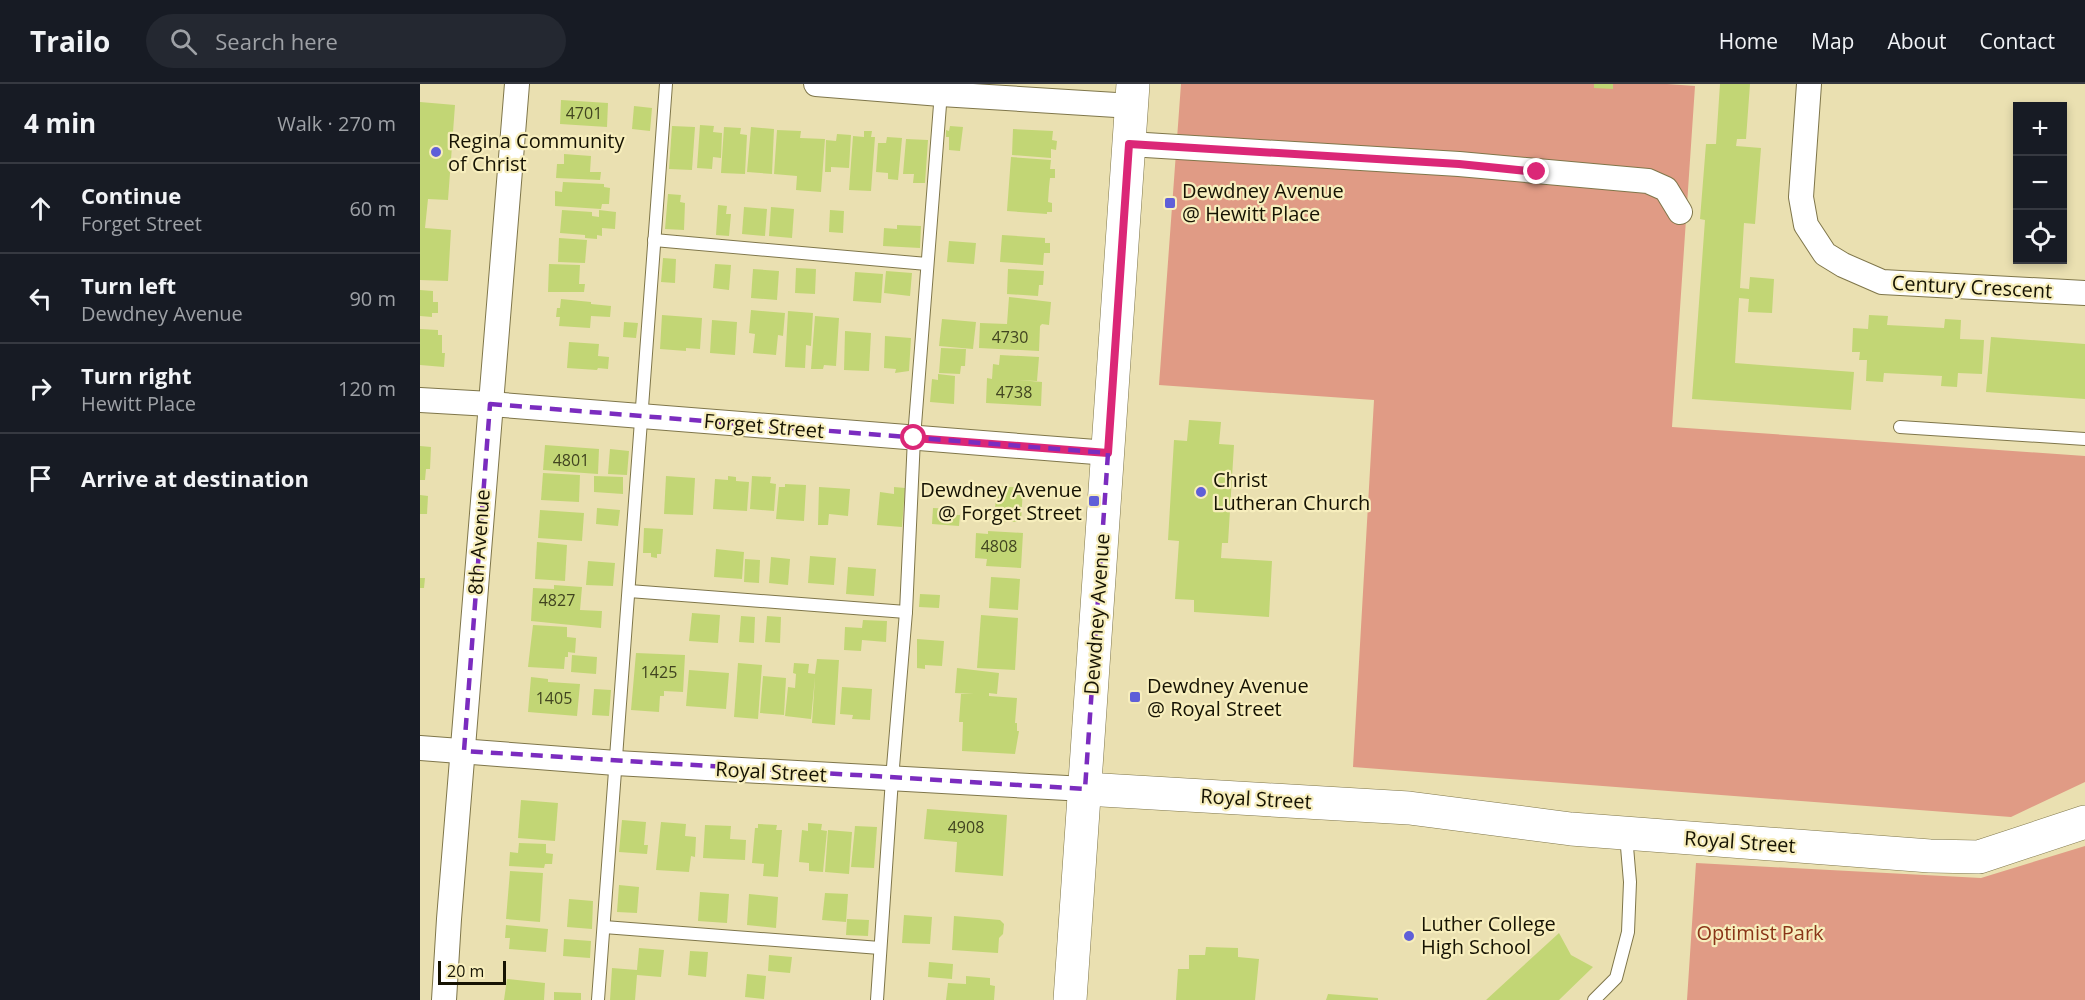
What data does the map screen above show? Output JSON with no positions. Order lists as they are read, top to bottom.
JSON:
{
  "streets": {
    "street": [
      "Century Crescent",
      "Forget Street",
      "8th Avenue",
      "Dewdney Avenue",
      "Royal Street"
    ]
  },
  "crossings": [
    ["Forget Street", "8th Avenue"],
    ["Forget Street", "Dewdney Avenue"],
    ["8th Avenue", "Royal Street"],
    ["Dewdney Avenue", "Royal Street"]
  ],
  "parks": ["Optimist Park"],
  "places": {
    "other": ["Regina Community of Christ", "Christ Lutheran Church", "Luther College High School"],
    "transit": ["Dewdney Avenue @ Hewitt Place", "Dewdney Avenue @ Forget Street", "Dewdney Avenue @ Royal Street"]
  },
  "house_numbers": [
    "4701",
    "4730",
    "4738",
    "4801",
    "4808",
    "4827",
    "1425",
    "1405",
    "4908"
  ],
  "scale_bar": "20 m",
  "page": {
    "header": "Trailo",
    "search": "Search here",
    "nav": [
      "Home",
      "Map",
      "About",
      "Contact"
    ],
    "heading": ["4 min", "Walk · 270 m"],
    "map_buttons": ["+", "−"],
    "list": [
      ["Continue", "Forget Street", "60 m"],
      ["Turn left", "Dewdney Avenue", "90 m"],
      ["Turn right", "Hewitt Place", "120 m"],
      "Arrive at destination"
    ],
    "scale": "20 m"
  }
}
